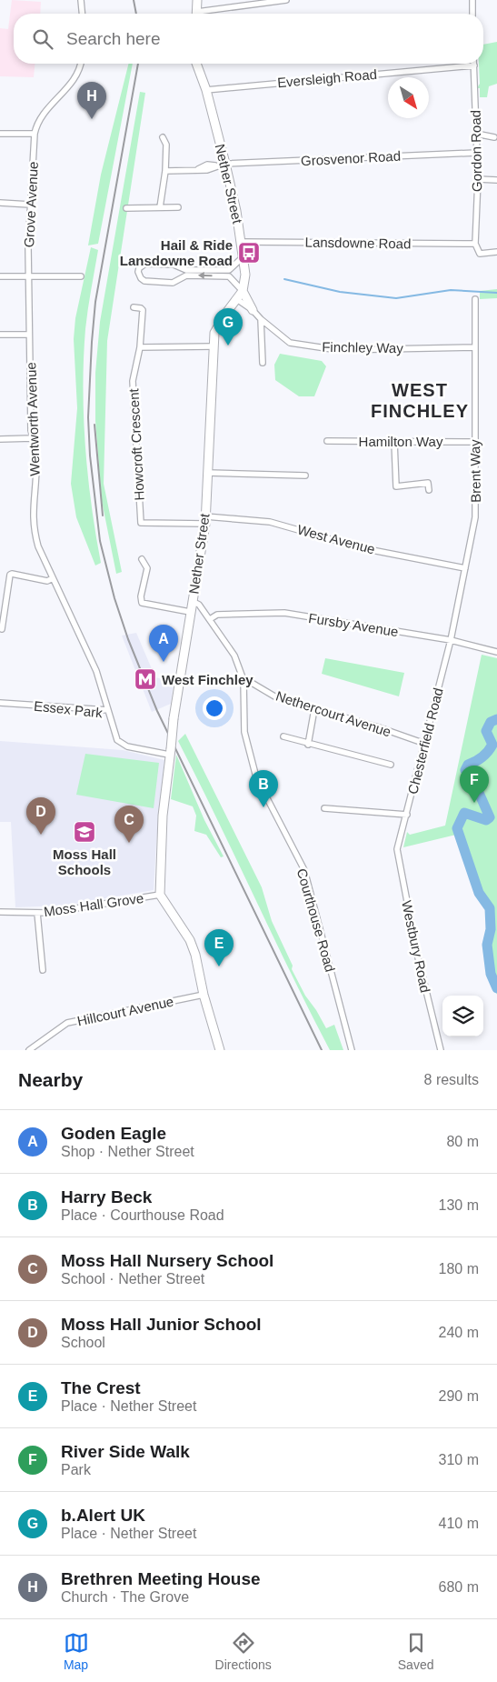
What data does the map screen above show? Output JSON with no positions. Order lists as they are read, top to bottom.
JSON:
{
  "streets": {
    "street": [
      "Eversleigh Road",
      "Gordon Road",
      "Grosvenor Road",
      "Nether Street",
      "Grove Avenue",
      "Lansdowne Road",
      "Finchley Way",
      "Wentworth Avenue",
      "Hamilton Way",
      "Howcroft Crescent",
      "Brent Way",
      "West Avenue",
      "Fursby Avenue",
      "Essex Park",
      "Nethercourt Avenue",
      "Chesterfield Road",
      "Moss Hall Grove",
      "Courthouse Road",
      "Westbury Road",
      "Hillcourt Avenue"
    ]
  },
  "crossings": [
    ["Eversleigh Road", "Gordon Road"],
    ["Eversleigh Road", "Nether Street"],
    ["Gordon Road", "Grosvenor Road"],
    ["Gordon Road", "Lansdowne Road"],
    ["Grosvenor Road", "Nether Street"],
    ["Nether Street", "Lansdowne Road"],
    ["Nether Street", "Finchley Way"],
    ["Nether Street", "Howcroft Crescent"],
    ["Nether Street", "West Avenue"],
    ["Nether Street", "Essex Park"],
    ["Nether Street", "Moss Hall Grove"],
    ["Nether Street", "Courthouse Road"],
    ["Grove Avenue", "Wentworth Avenue"],
    ["Finchley Way", "Brent Way"],
    ["Wentworth Avenue", "Essex Park"],
    ["Hamilton Way", "Brent Way"],
    ["Howcroft Crescent", "West Avenue"],
    ["Brent Way", "West Avenue"],
    ["Brent Way", "Fursby Avenue"],
    ["Brent Way", "Chesterfield Road"],
    ["Fursby Avenue", "Chesterfield Road"],
    ["Fursby Avenue", "Courthouse Road"],
    ["Nethercourt Avenue", "Chesterfield Road"],
    ["Nethercourt Avenue", "Courthouse Road"],
    ["Chesterfield Road", "Westbury Road"]
  ],
  "districts": ["WEST FINCHLEY"],
  "places": {
    "bus stop": ["Hail & Ride Lansdowne Road"],
    "metro station": ["West Finchley"],
    "school or university": ["Moss Hall Schools"]
  },
  "north": "bottom right",
  "page": {
    "search": "Search here",
    "pins": [
      "H",
      "G",
      "A",
      "F",
      "B",
      "D",
      "C",
      "E"
    ],
    "heading": ["Nearby", "8 results"],
    "list": [
      {
        "mark": "A",
        "name": "Goden Eagle",
        "note": "Shop · Nether Street",
        "value": "80 m"
      },
      {
        "mark": "B",
        "name": "Harry Beck",
        "note": "Place · Courthouse Road",
        "value": "130 m"
      },
      {
        "mark": "C",
        "name": "Moss Hall Nursery School",
        "note": "School · Nether Street",
        "value": "180 m"
      },
      {
        "mark": "D",
        "name": "Moss Hall Junior School",
        "note": "School",
        "value": "240 m"
      },
      {
        "mark": "E",
        "name": "The Crest",
        "note": "Place · Nether Street",
        "value": "290 m"
      },
      {
        "mark": "F",
        "name": "River Side Walk",
        "note": "Park",
        "value": "310 m"
      },
      {
        "mark": "G",
        "name": "b.Alert UK",
        "note": "Place · Nether Street",
        "value": "410 m"
      },
      {
        "mark": "H",
        "name": "Brethren Meeting House",
        "note": "Church · The Grove",
        "value": "680 m"
      }
    ],
    "nav": ["Map", "Directions", "Saved"]
  }
}
